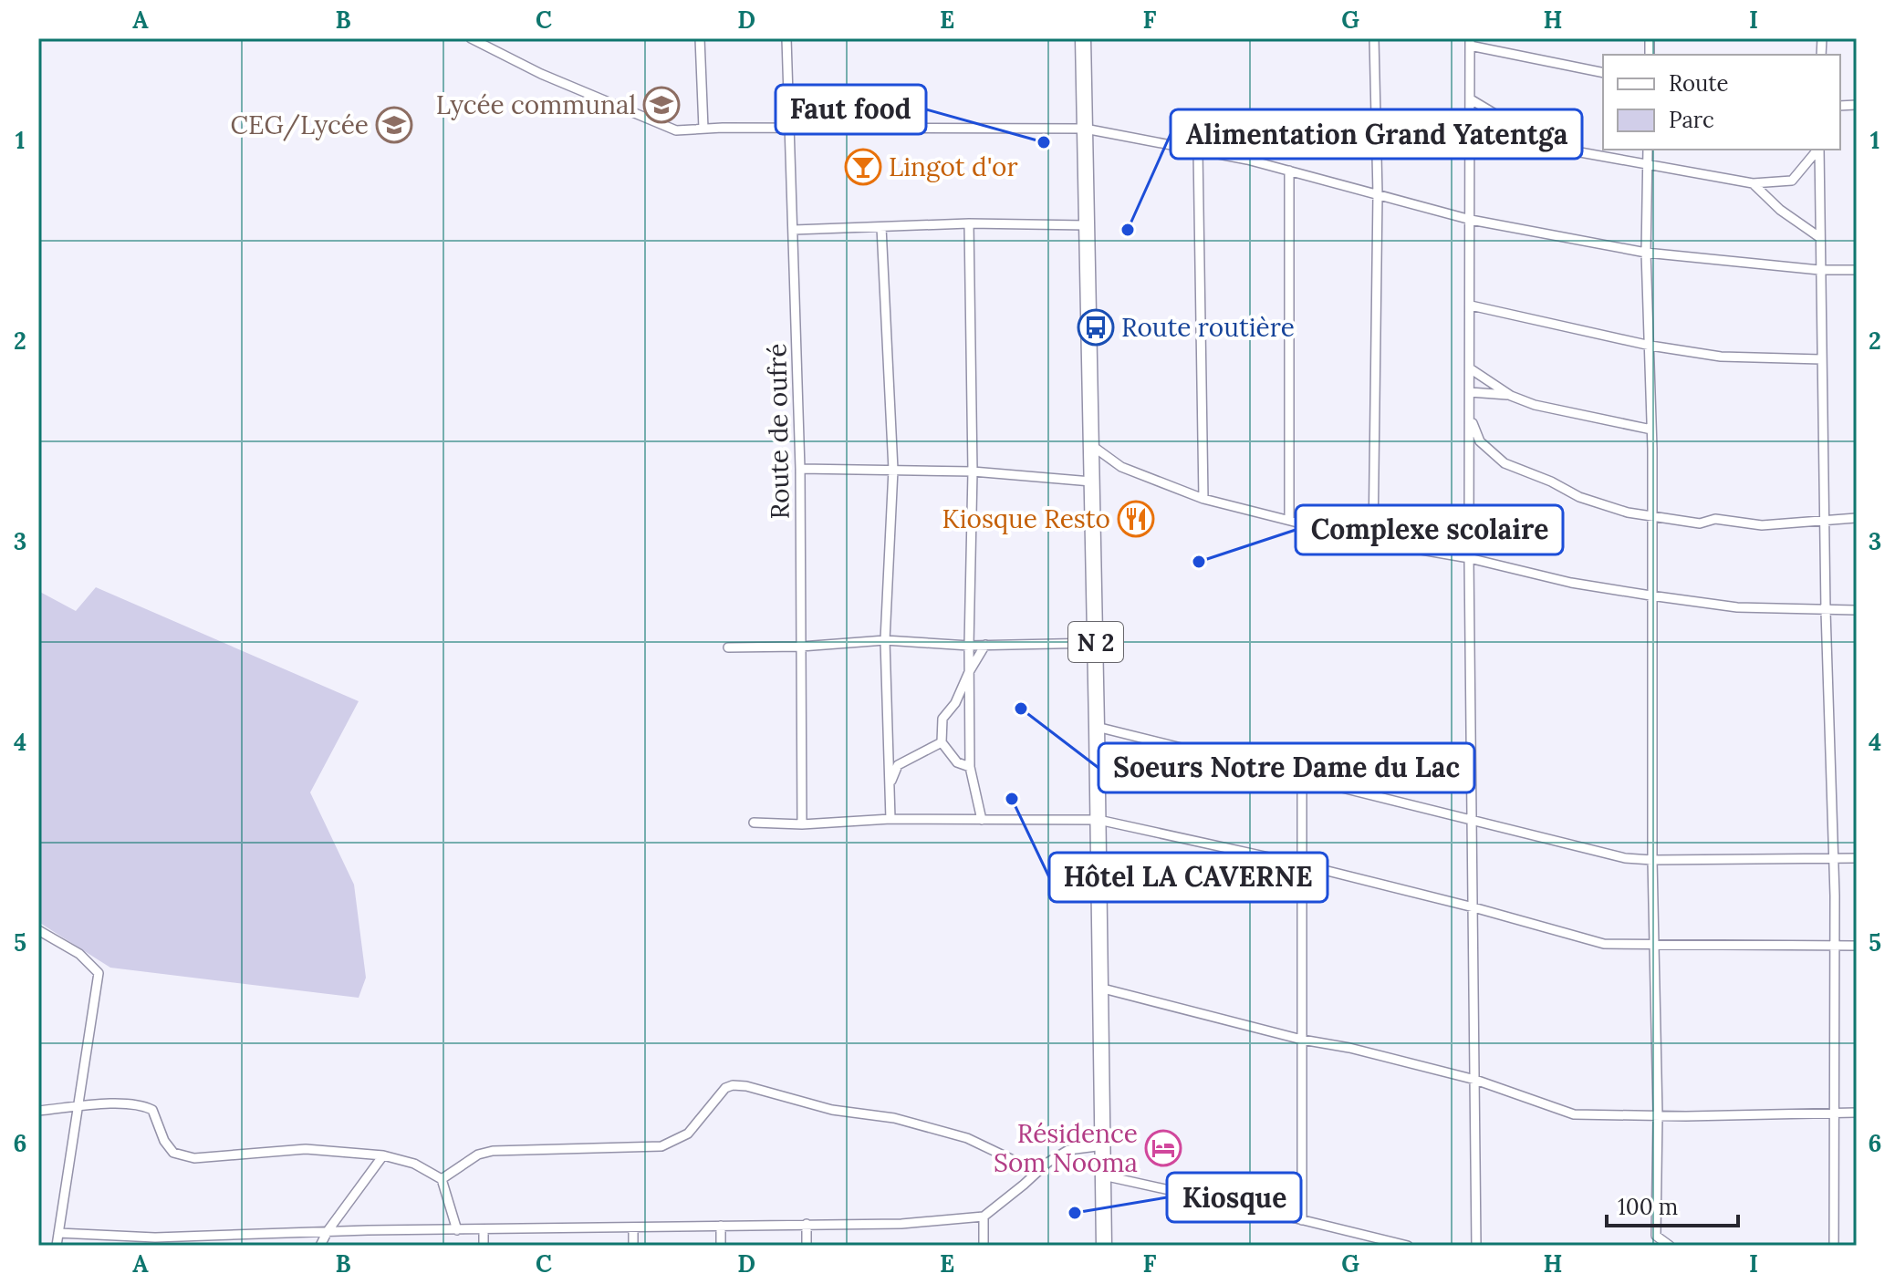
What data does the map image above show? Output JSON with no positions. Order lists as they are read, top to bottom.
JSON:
{
  "streets": {
    "main road": ["N 2"],
    "street": ["Route de oufré"]
  },
  "places": {
    "school or university": ["Lycée communal", "CEG/Lycée"],
    "other": [
      "Faut food",
      "Alimentation Grand Yatentga",
      "Complexe scolaire",
      "Soeurs Notre Dame du Lac",
      "Hôtel LA CAVERNE",
      "Kiosque"
    ],
    "bar": ["Lingot d'or"],
    "bus stop": ["Route routière"],
    "restaurant": ["Kiosque Resto"],
    "hotel": ["Résidence Som Nooma"]
  },
  "legend": ["Route", "Parc"],
  "scale_bar": "100 m",
  "grid": {
    "columns": [
      "A",
      "B",
      "C",
      "D",
      "E",
      "F",
      "G",
      "H",
      "I"
    ],
    "rows": [
      "1",
      "2",
      "3",
      "4",
      "5",
      "6"
    ]
  }
}
